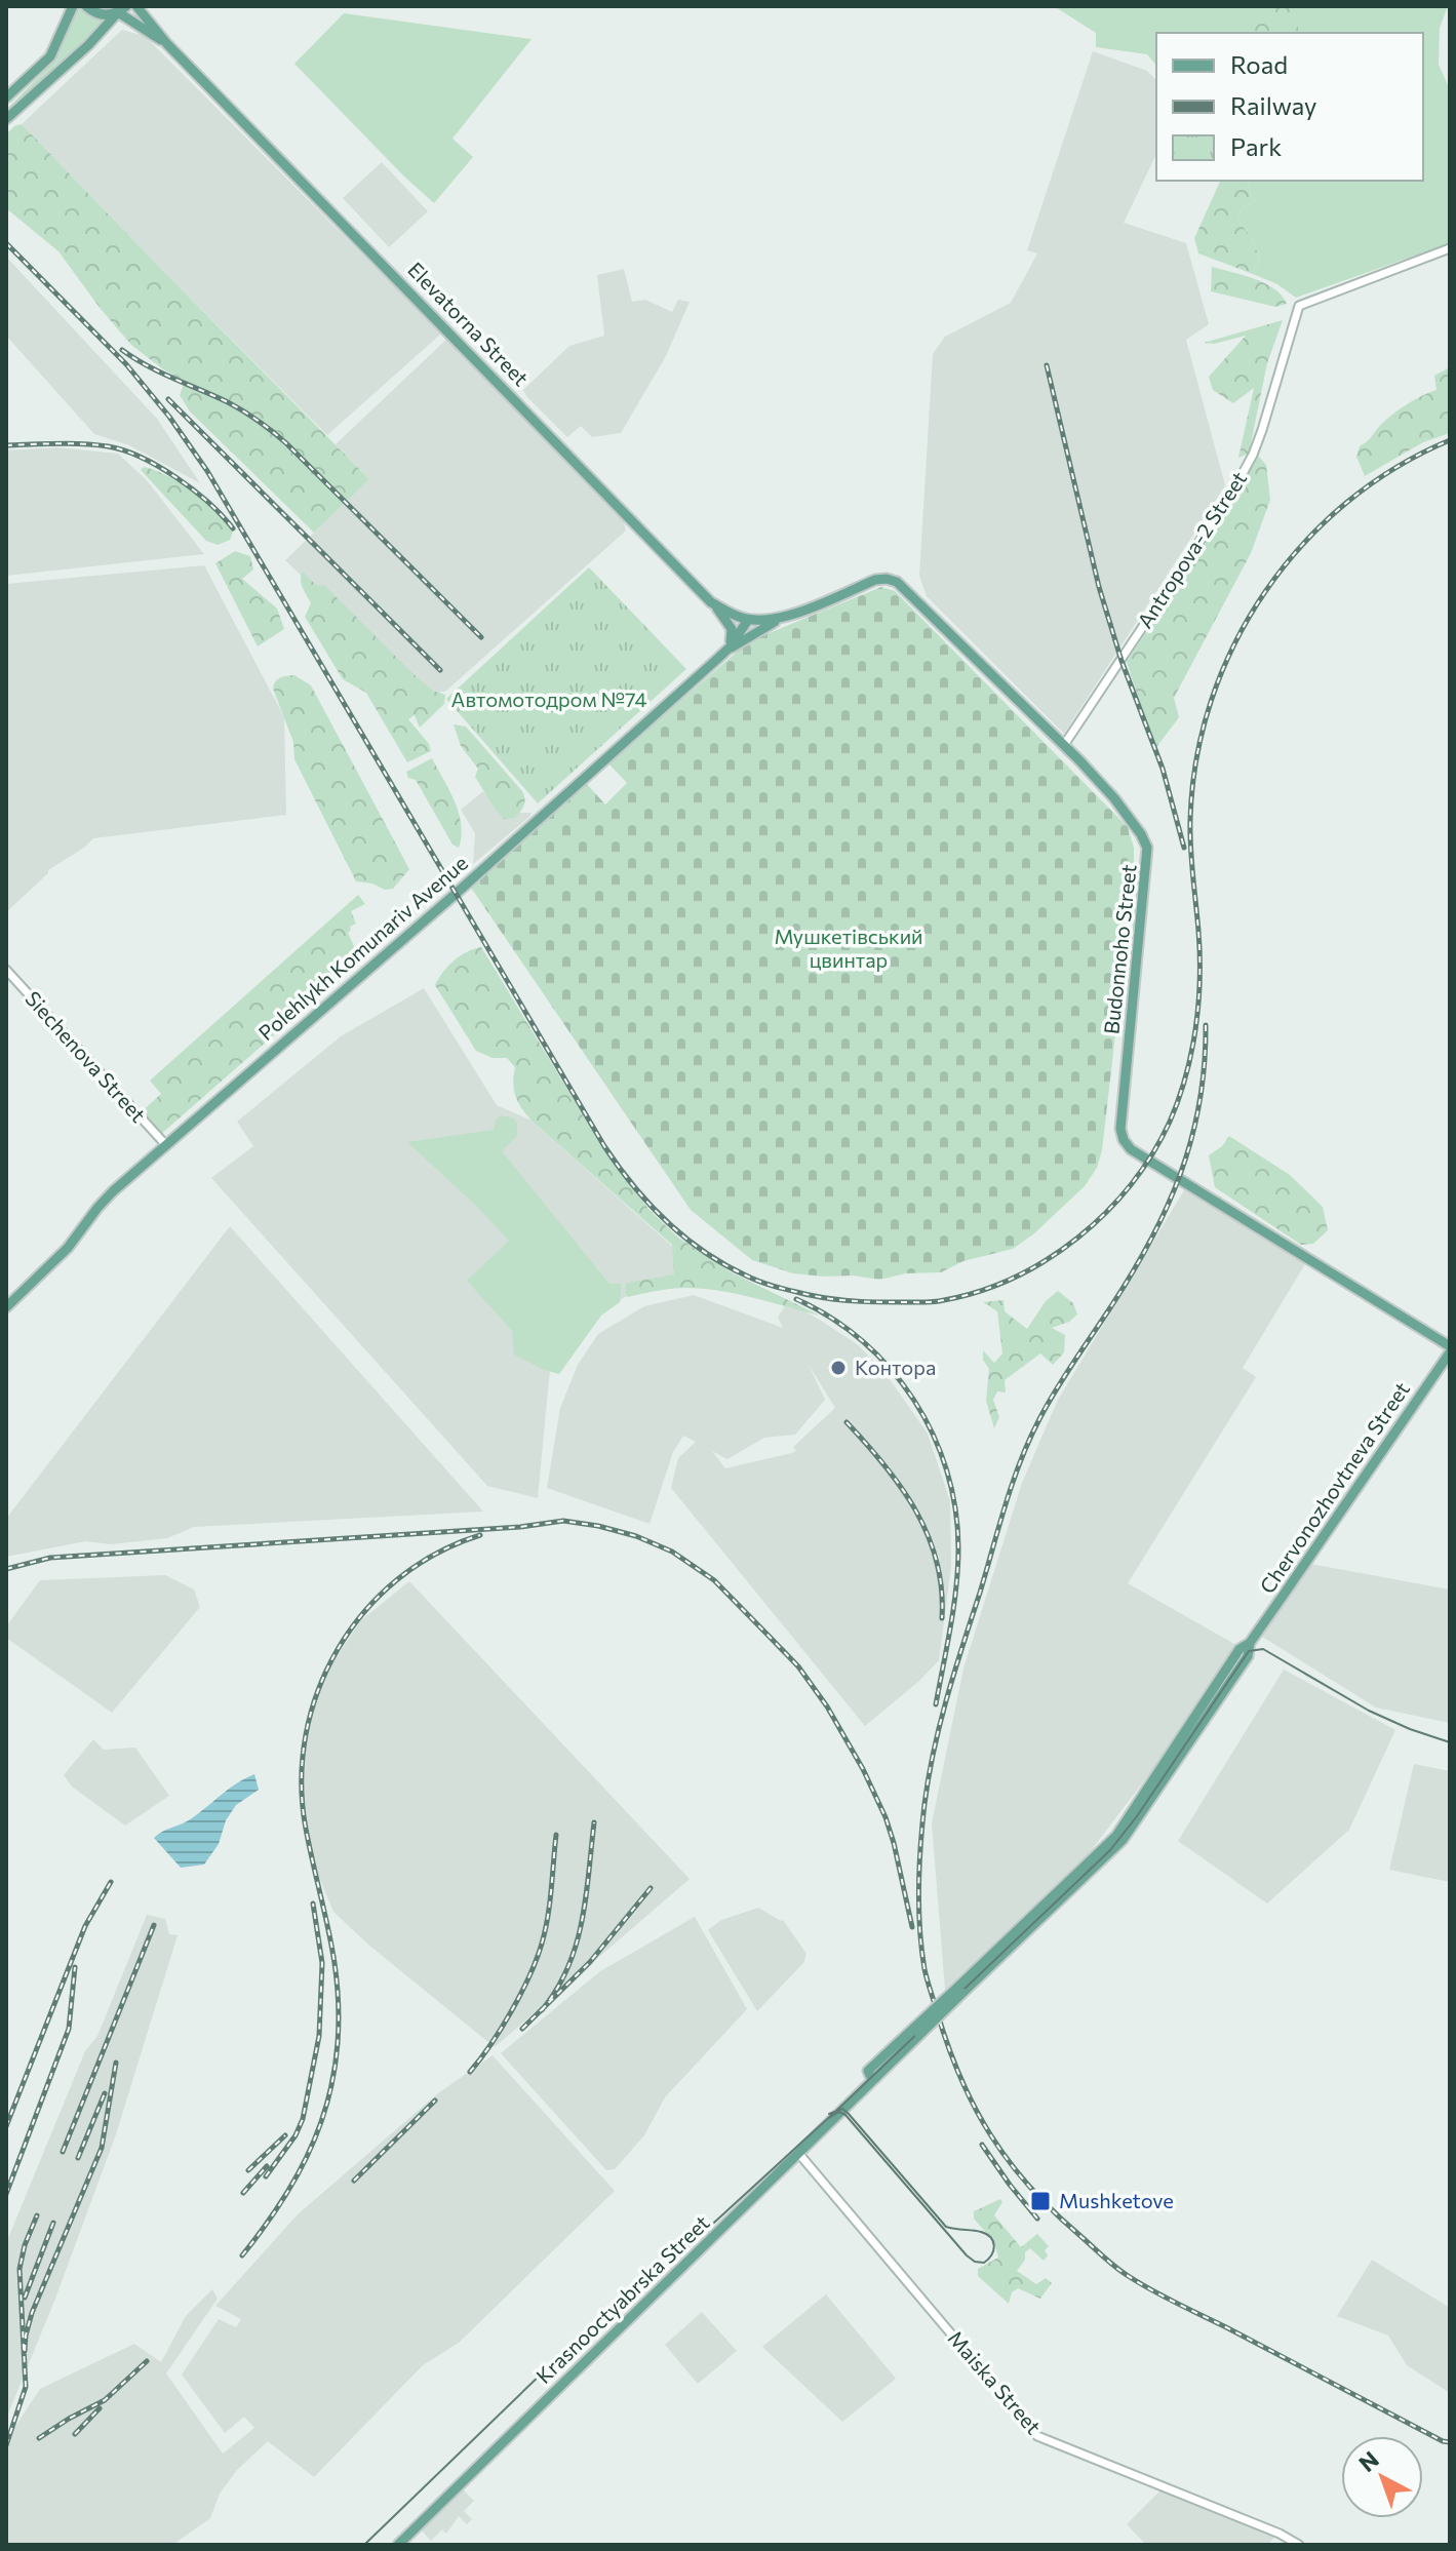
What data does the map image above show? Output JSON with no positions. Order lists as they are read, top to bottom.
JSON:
{
  "streets": {
    "main road": [
      "Elevatorna Street",
      "Polehlykh Komunariv Avenue",
      "Budonnoho Street",
      "Chervonozhovtneva Street",
      "Krasnooctyabrska Street"
    ],
    "street": ["Antropova-2 Street", "Siechenova Street", "Maiska Street"]
  },
  "crossings": [
    ["Elevatorna Street", "Polehlykh Komunariv Avenue"],
    ["Elevatorna Street", "Budonnoho Street"],
    ["Antropova-2 Street", "Budonnoho Street"],
    ["Polehlykh Komunariv Avenue", "Budonnoho Street"],
    ["Polehlykh Komunariv Avenue", "Siechenova Street"],
    ["Budonnoho Street", "Chervonozhovtneva Street"],
    ["Chervonozhovtneva Street", "Krasnooctyabrska Street"],
    ["Krasnooctyabrska Street", "Maiska Street"]
  ],
  "parks": ["Автомотодром №74", "Мушкетівський цвинтар"],
  "places": {
    "other": ["Контора"],
    "transit": ["Mushketove"]
  },
  "legend": ["Road", "Railway", "Park"],
  "north": "top left"
}
